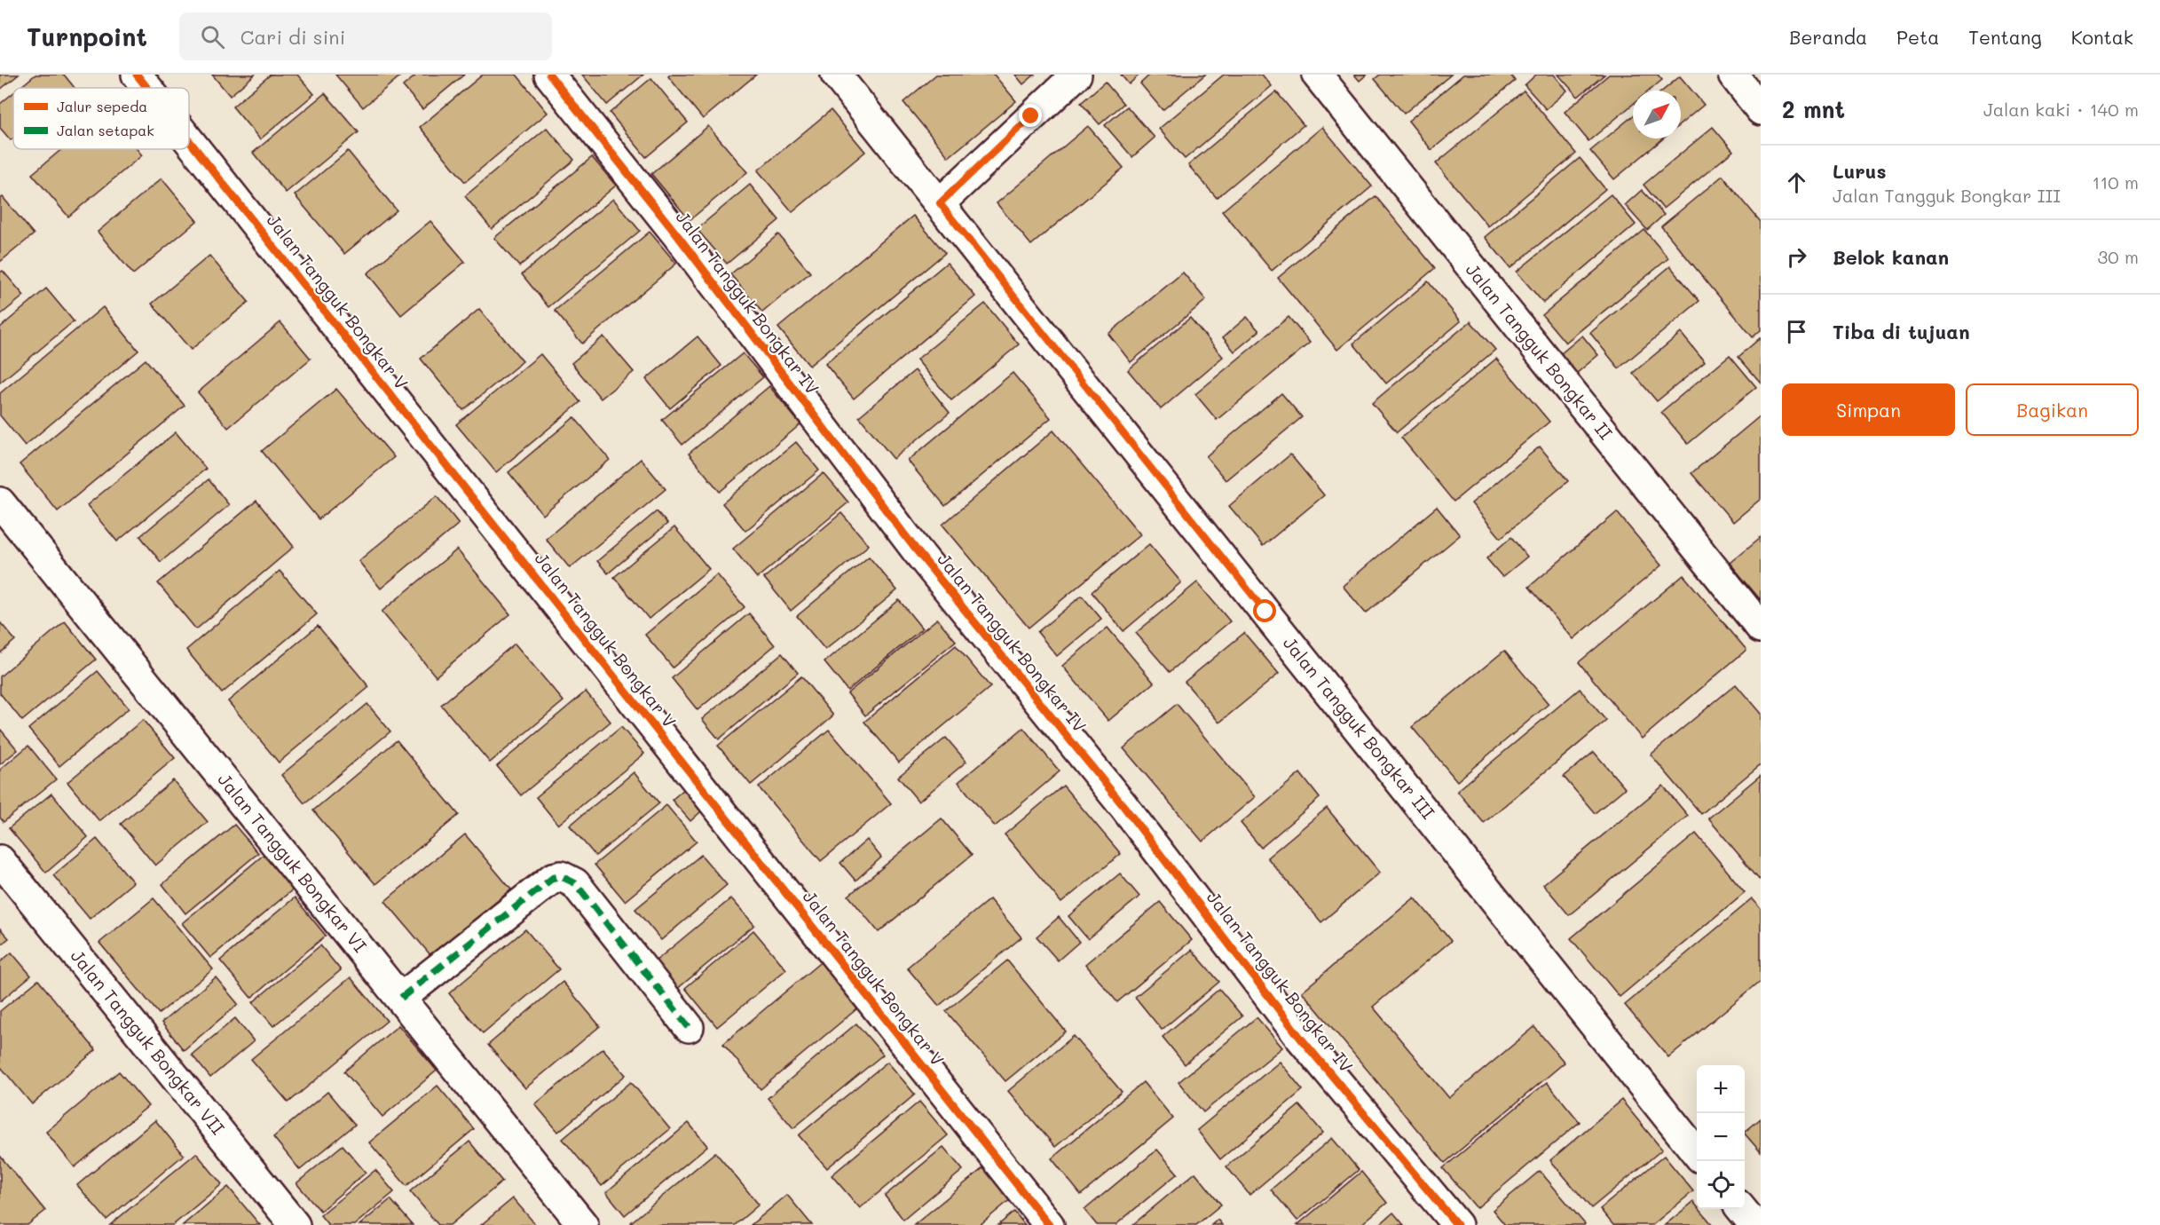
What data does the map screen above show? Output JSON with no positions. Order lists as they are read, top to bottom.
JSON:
{
  "streets": {
    "street": [
      "Jalan Tangguk Bongkar V",
      "Jalan Tangguk Bongkar IV",
      "Jalan Tangguk Bongkar II",
      "Jalan Tangguk Bongkar III",
      "Jalan Tangguk Bongkar VI",
      "Jalan Tangguk Bongkar VII"
    ]
  },
  "legend": ["Jalur sepeda", "Jalan setapak"],
  "north": "top right",
  "page": {
    "header": "Turnpoint",
    "search": "Cari di sini",
    "nav": [
      "Beranda",
      "Peta",
      "Tentang",
      "Kontak"
    ],
    "heading": ["2 mnt", "Jalan kaki · 140 m"],
    "list": [
      ["Lurus", "Jalan Tangguk Bongkar III", "110 m"],
      ["Belok kanan", "30 m"],
      "Tiba di tujuan"
    ],
    "buttons": ["Simpan", "Bagikan"],
    "map_buttons": ["+", "−"]
  }
}
